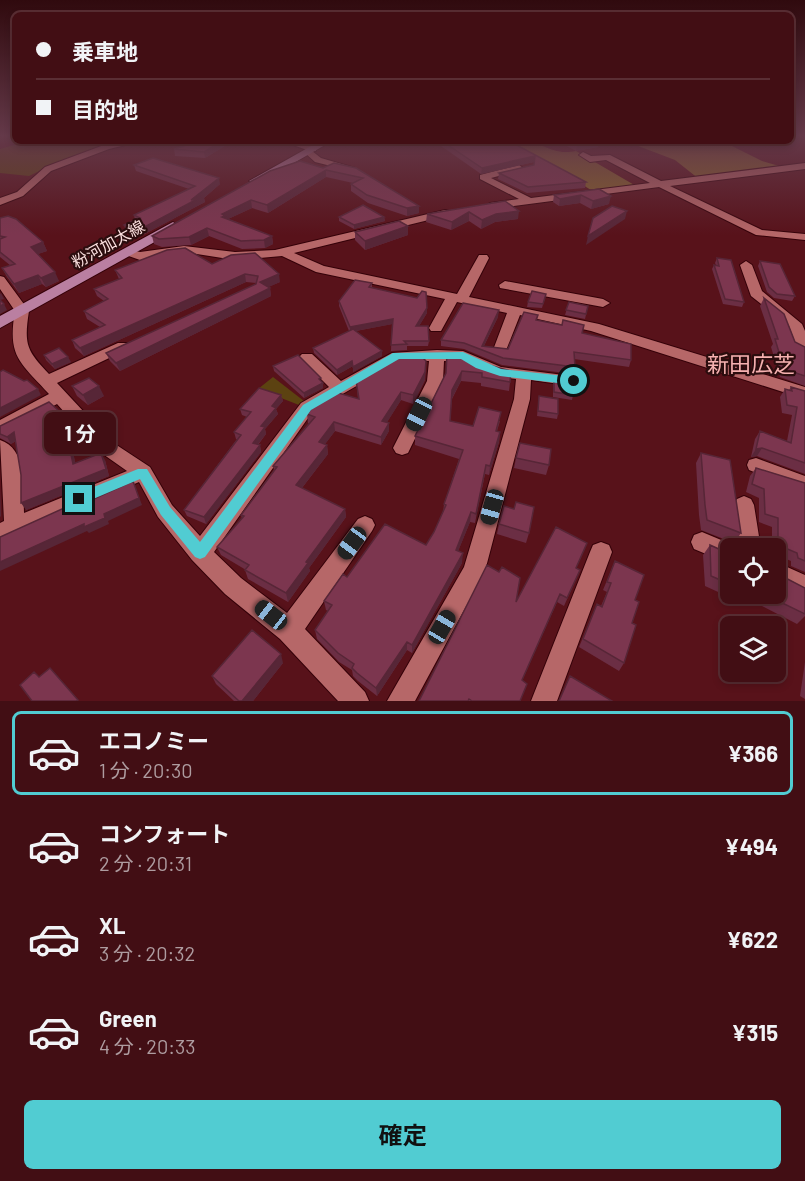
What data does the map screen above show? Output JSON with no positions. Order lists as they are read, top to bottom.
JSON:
{
  "streets": {
    "main road": ["粉河加太線"]
  },
  "districts": ["新田広芝"],
  "page": {
    "banner": ["乗車地", "目的地"],
    "bubble": "1 分",
    "list": [
      {
        "name": "エコノミー",
        "note": "1 分 · 20:30",
        "value": "¥366"
      },
      {
        "name": "コンフォート",
        "note": "2 分 · 20:31",
        "value": "¥494"
      },
      {
        "name": "XL",
        "note": "3 分 · 20:32",
        "value": "¥622"
      },
      {
        "name": "Green",
        "note": "4 分 · 20:33",
        "value": "¥315"
      }
    ],
    "buttons": "確定"
  }
}
